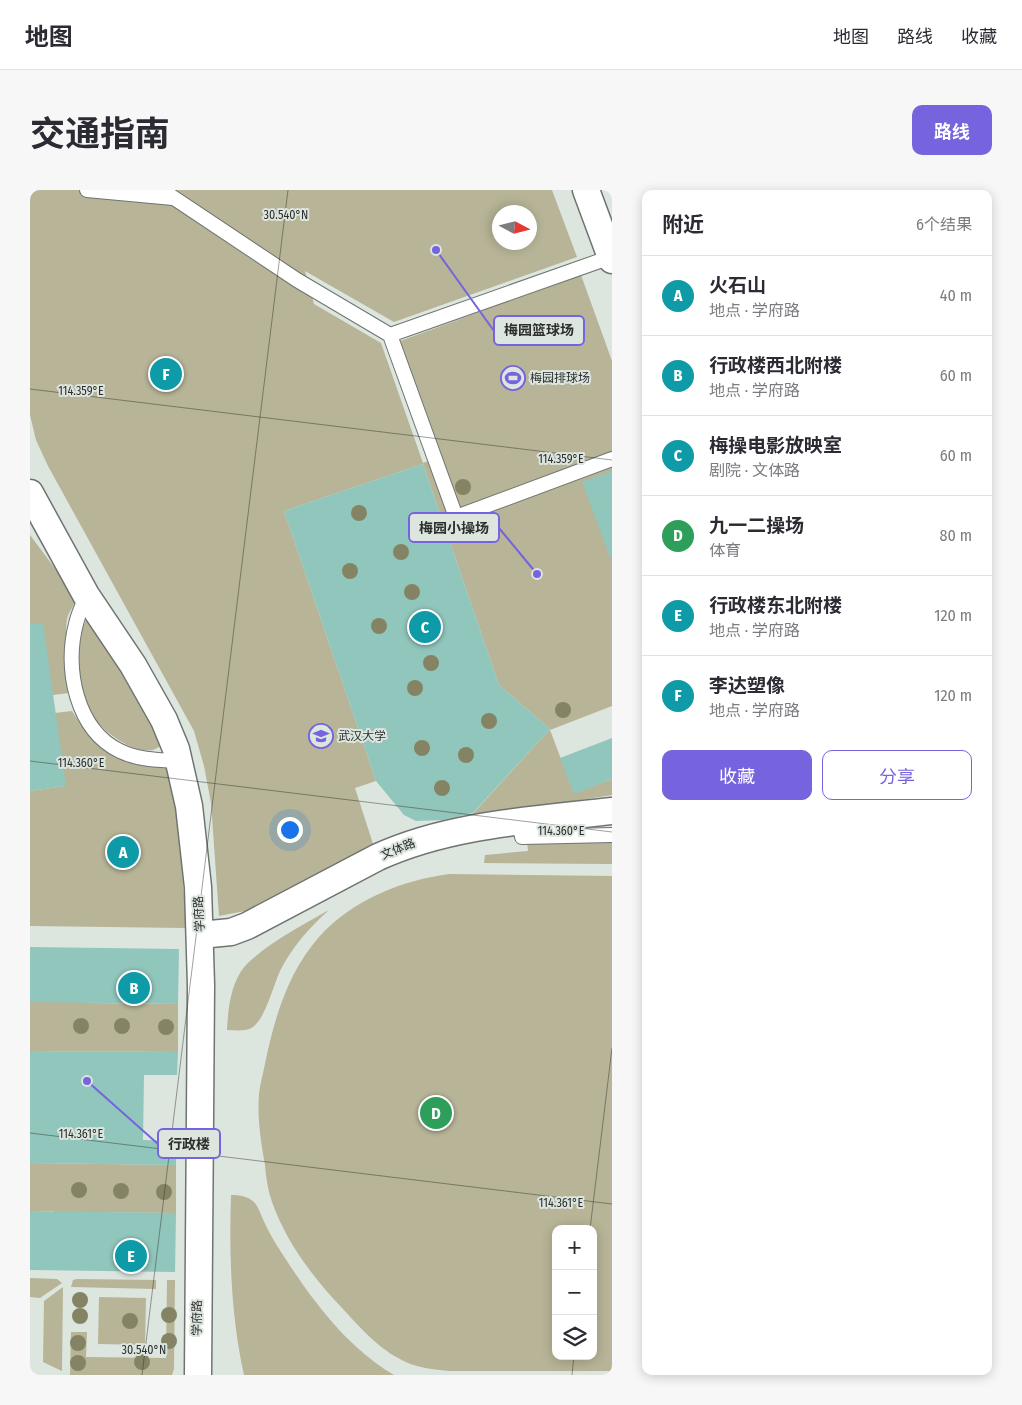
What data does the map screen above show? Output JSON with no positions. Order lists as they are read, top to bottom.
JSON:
{
  "streets": {
    "street": ["文体路", "学府路"]
  },
  "crossings": [
    ["文体路", "学府路"]
  ],
  "places": {
    "other": ["梅园篮球场", "梅园小操场", "行政楼"],
    "sports": ["梅园排球场"],
    "school or university": ["武汉大学"]
  },
  "north": "right",
  "page": {
    "header": "地图",
    "nav": ["地图", "路线", "收藏"],
    "title": "交通指南",
    "buttons": [
      "路线",
      ["收藏", "分享"]
    ],
    "heading": ["附近", "6个结果"],
    "list": [
      {
        "mark": "A",
        "name": "火石山",
        "note": "地点 · 学府路",
        "value": "40 m"
      },
      {
        "mark": "B",
        "name": "行政楼西北附楼",
        "note": "地点 · 学府路",
        "value": "60 m"
      },
      {
        "mark": "C",
        "name": "梅操电影放映室",
        "note": "剧院 · 文体路",
        "value": "60 m"
      },
      {
        "mark": "D",
        "name": "九一二操场",
        "note": "体育",
        "value": "80 m"
      },
      {
        "mark": "E",
        "name": "行政楼东北附楼",
        "note": "地点 · 学府路",
        "value": "120 m"
      },
      {
        "mark": "F",
        "name": "李达塑像",
        "note": "地点 · 学府路",
        "value": "120 m"
      }
    ],
    "pins": [
      "F",
      "C",
      "A",
      "B",
      "D",
      "E"
    ],
    "map_buttons": ["+", "−"]
  },
  "coordinates": [
    "30.540°N",
    "114.359°E",
    "114.360°E",
    "114.361°E"
  ]
}
